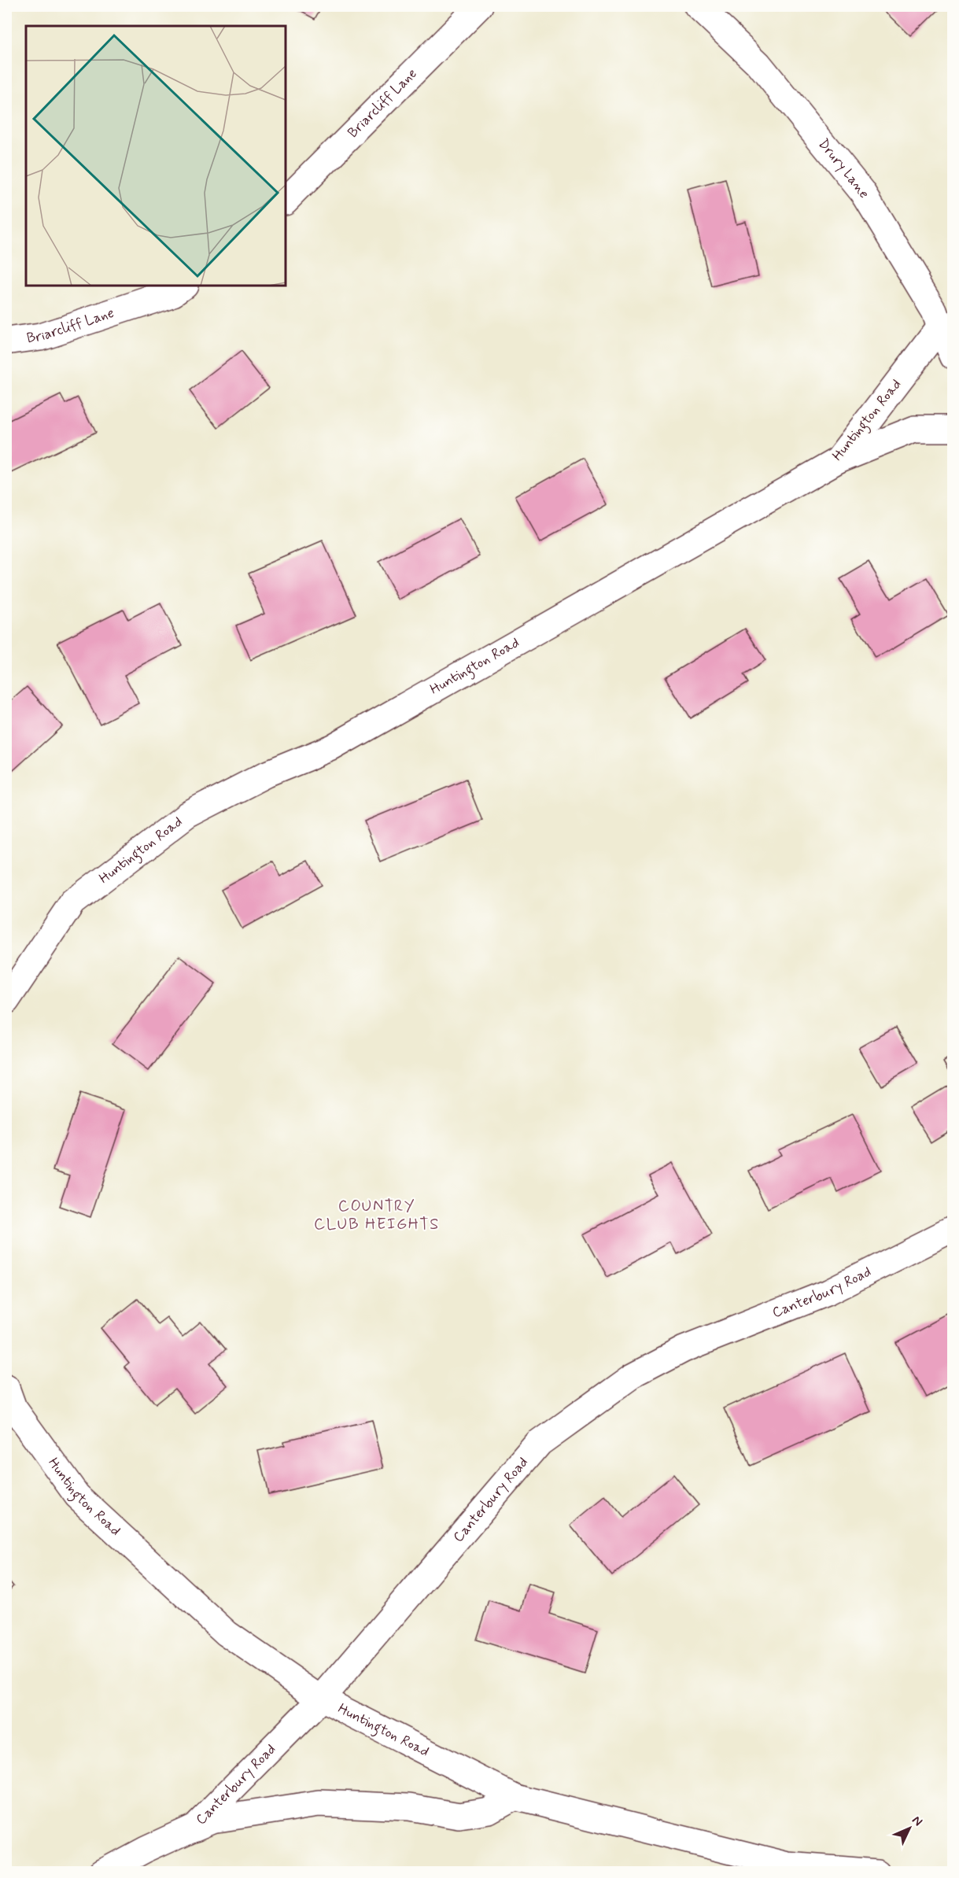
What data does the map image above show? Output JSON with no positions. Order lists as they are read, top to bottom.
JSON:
{
  "streets": {
    "street": [
      "Briarcliff Lane",
      "Drury Lane",
      "Huntington Road",
      "Canterbury Road"
    ]
  },
  "crossings": [
    ["Drury Lane", "Huntington Road"],
    ["Huntington Road", "Canterbury Road"]
  ],
  "districts": ["COUNTRY CLUB HEIGHTS"],
  "north": "top right"
}
